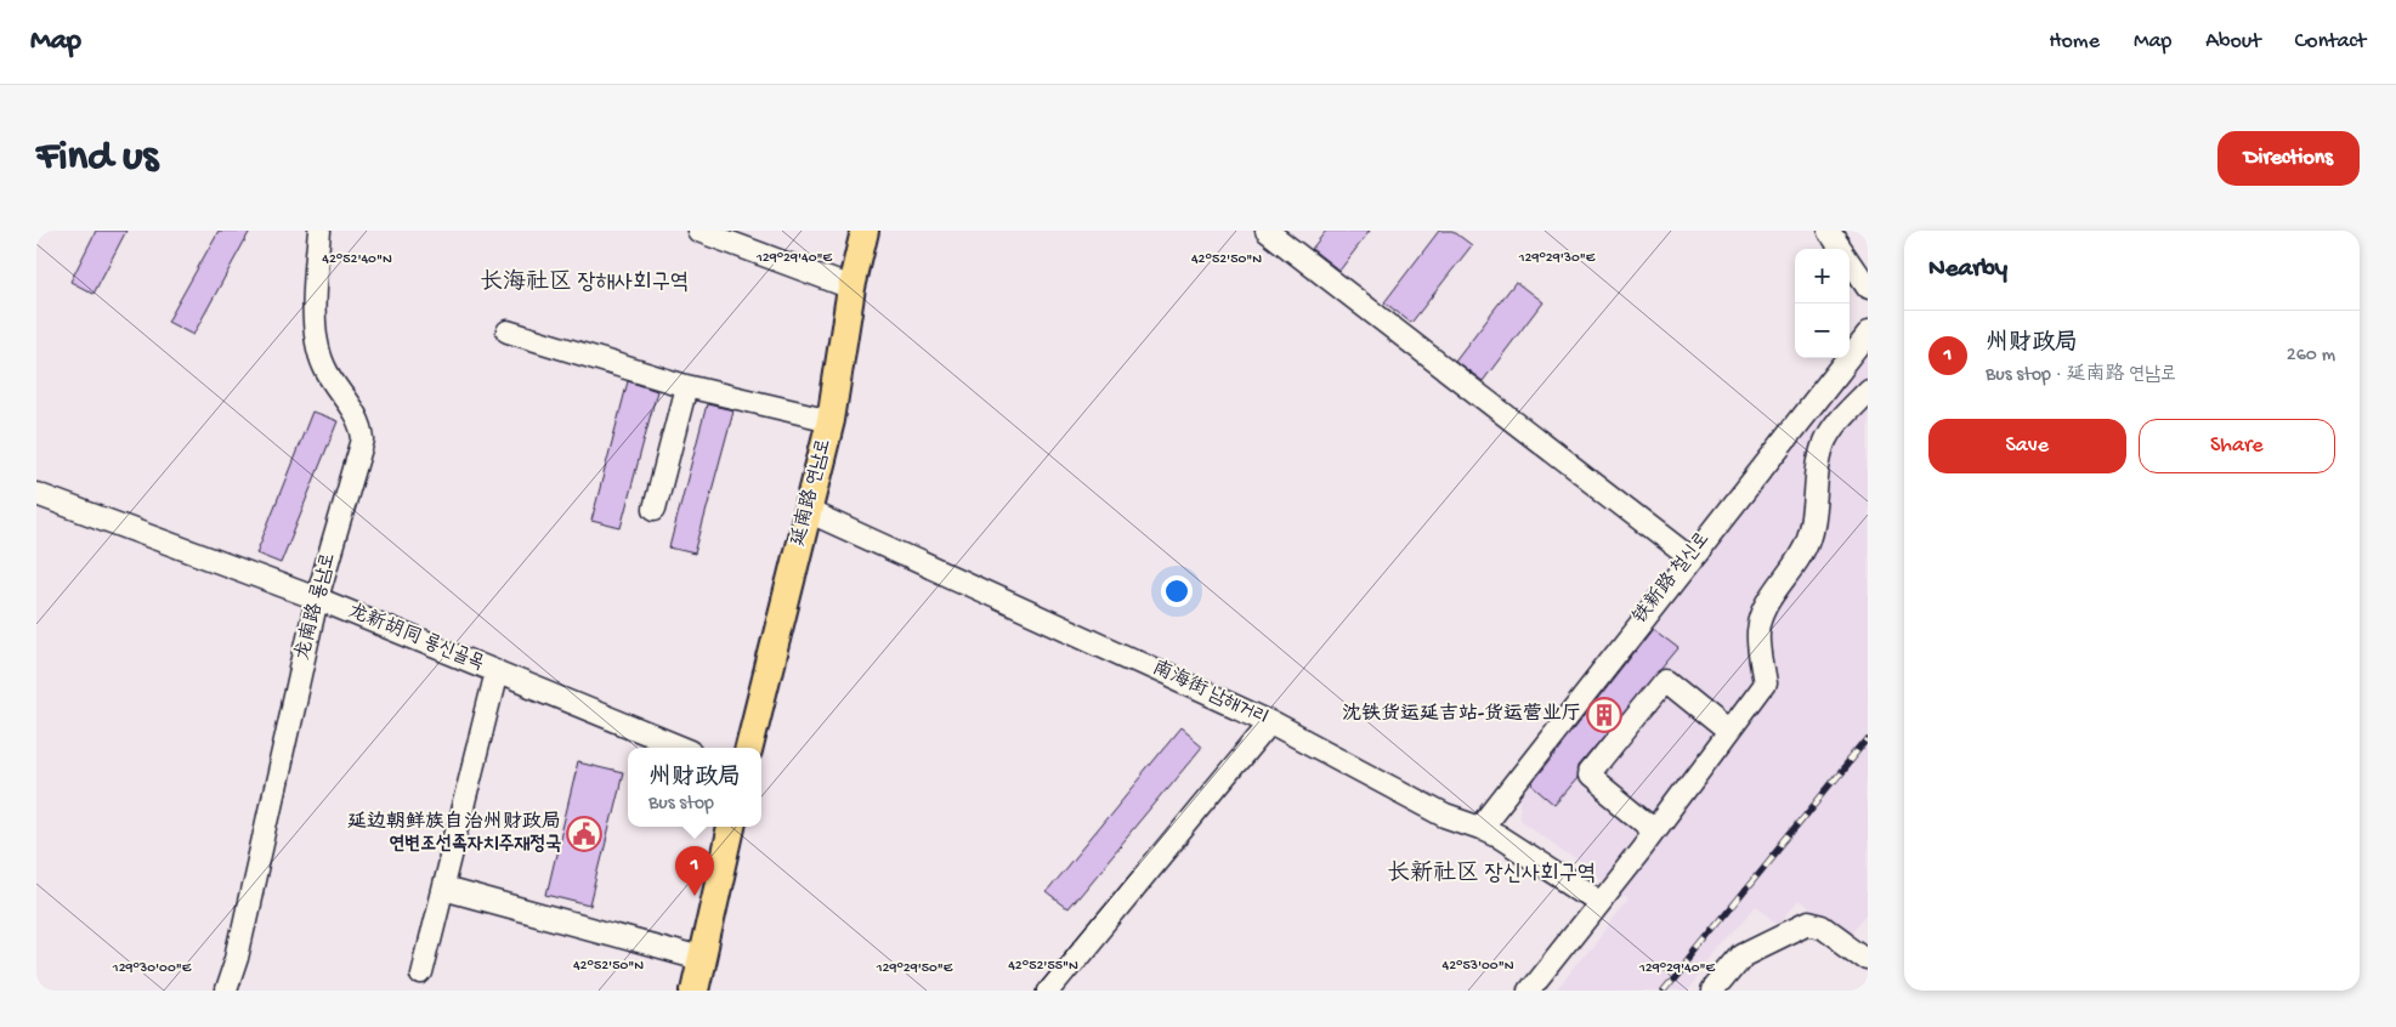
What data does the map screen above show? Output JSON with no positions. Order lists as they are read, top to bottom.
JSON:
{
  "streets": {
    "main road": ["延南路 연남로"],
    "street": [
      "铁新路 철신로",
      "龙南路 룡남로",
      "龙新胡同 룡신골목",
      "南海街 남해거리"
    ]
  },
  "crossings": [
    ["延南路 연남로", "南海街 남해거리"],
    ["铁新路 철신로", "南海街 남해거리"],
    ["龙南路 룡남로", "龙新胡同 룡신골목"]
  ],
  "districts": ["长海社区 장해사회구역", "长新社区 장신사회구역"],
  "places": {
    "building": ["沈铁货运延吉站-货运营业厅"],
    "public building": ["延边朝鲜族自治州财政局 연변조선족자치주재정국"]
  },
  "page": {
    "header": "Map",
    "nav": [
      "Home",
      "Map",
      "About",
      "Contact"
    ],
    "buttons": [
      "Directions",
      ["Save", "Share"]
    ],
    "title": "Find us",
    "heading": "Nearby",
    "map_buttons": ["+", "−"],
    "list": [
      {
        "mark": "1",
        "name": "州财政局",
        "note": "Bus stop · 延南路 연남로",
        "value": "260 m"
      }
    ],
    "popup": ["州财政局", "Bus stop"],
    "pins": "1"
  },
  "coordinates": [
    "129°29'40\"E",
    "129°29'30\"E",
    "42°52'40\"N",
    "42°52'50\"N",
    "42°52'55\"N",
    "42°53'00\"N",
    "129°30'00\"E",
    "129°29'50\"E"
  ]
}
